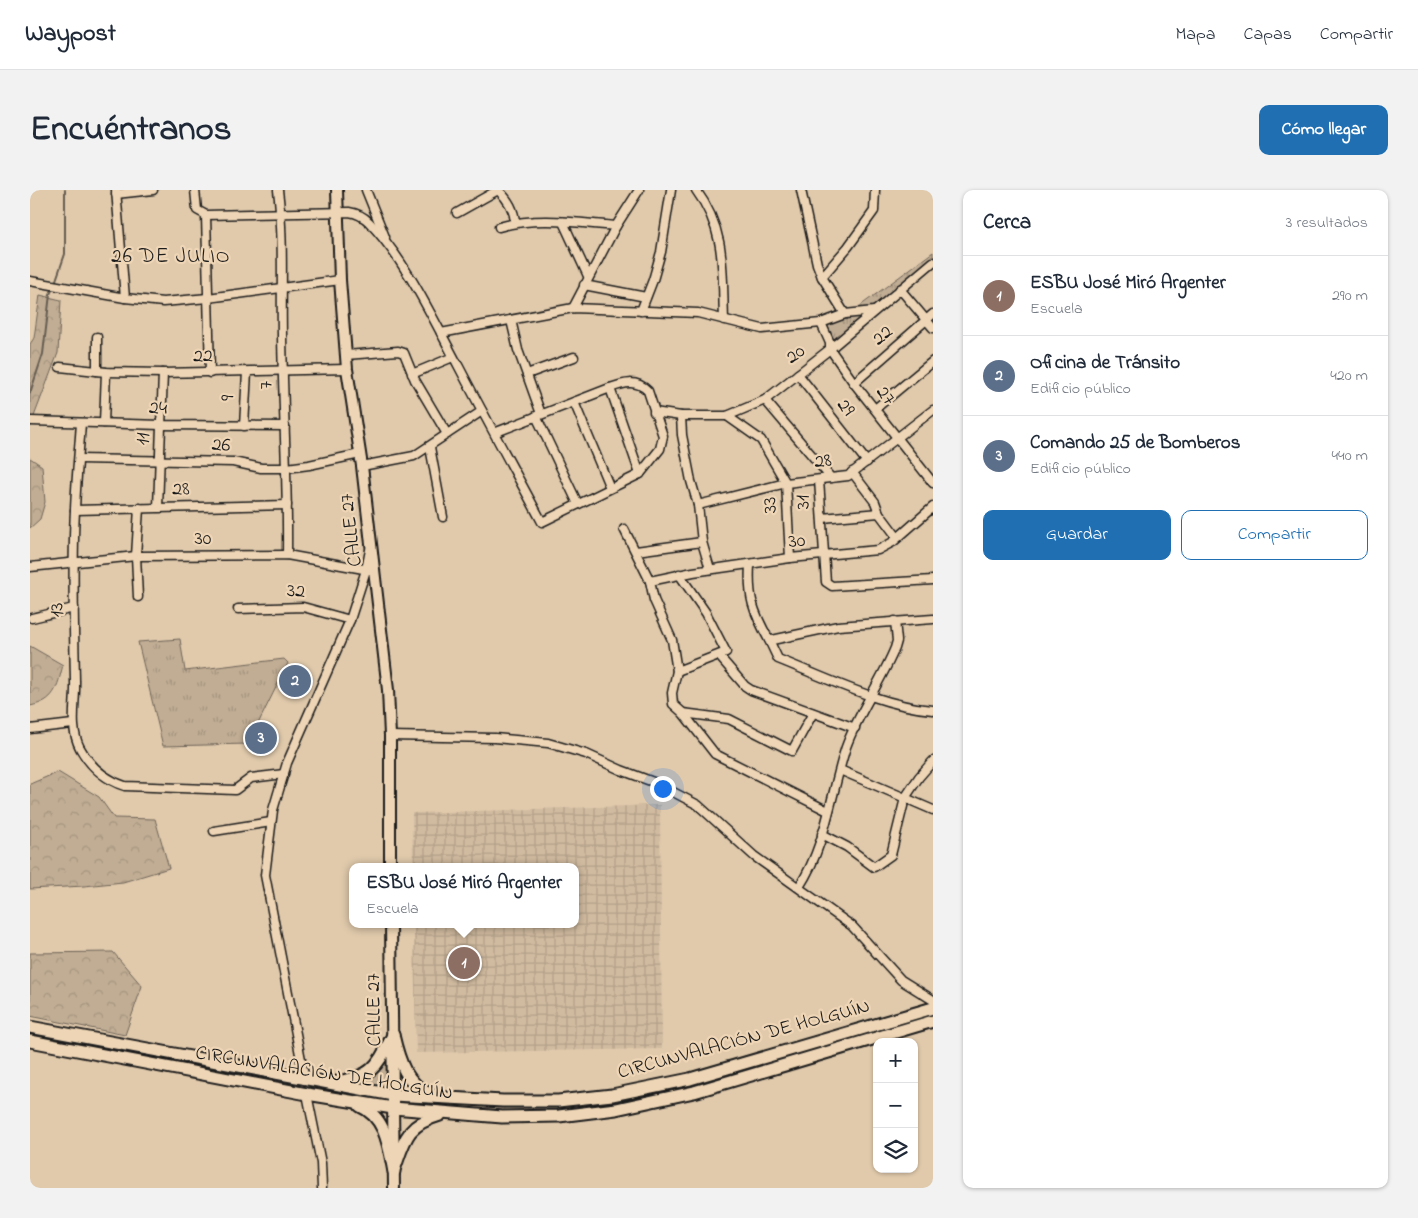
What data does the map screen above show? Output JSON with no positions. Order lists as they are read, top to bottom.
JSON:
{
  "streets": {
    "highway": ["CIRCUNVALACIÓN DE HOLGUÍN"],
    "main road": ["CALLE 27"],
    "street": [
      "22",
      "20",
      "7",
      "27",
      "9",
      "29",
      "24",
      "11",
      "26",
      "28",
      "31",
      "33",
      "30",
      "32",
      "13"
    ]
  },
  "crossings": [
    ["22", "7"],
    ["22", "27"],
    ["22", "9"],
    ["22", "11"],
    ["22", "CALLE 27"],
    ["20", "27"],
    ["20", "29"],
    ["20", "31"],
    ["20", "33"],
    ["7", "24"],
    ["7", "26"],
    ["7", "28"],
    ["7", "30"],
    ["27", "28"],
    ["9", "24"],
    ["29", "28"],
    ["24", "11"],
    ["24", "13"],
    ["11", "26"],
    ["11", "28"],
    ["26", "CALLE 27"],
    ["26", "13"],
    ["28", "31"],
    ["28", "33"],
    ["28", "13"],
    ["31", "30"],
    ["33", "30"],
    ["CALLE 27", "30"],
    ["CALLE 27", "CIRCUNVALACIÓN DE HOLGUÍN"],
    ["30", "13"]
  ],
  "districts": ["26 DE JULIO"],
  "page": {
    "header": "Waypost",
    "nav": ["Mapa", "Capas", "Compartir"],
    "title": "Encuéntranos",
    "buttons": [
      "Cómo llegar",
      ["Guardar", "Compartir"]
    ],
    "heading": ["Cerca", "3 resultados"],
    "list": [
      {
        "mark": "1",
        "name": "ESBU José Miró Argenter",
        "note": "Escuela",
        "value": "290 m"
      },
      {
        "mark": "2",
        "name": "Oficina de Tránsito",
        "note": "Edificio público",
        "value": "420 m"
      },
      {
        "mark": "3",
        "name": "Comando 25 de Bomberos",
        "note": "Edificio público",
        "value": "440 m"
      }
    ],
    "pins": ["2", "3", "1"],
    "popup": ["ESBU José Miró Argenter", "Escuela"],
    "map_buttons": ["+", "−"]
  }
}
